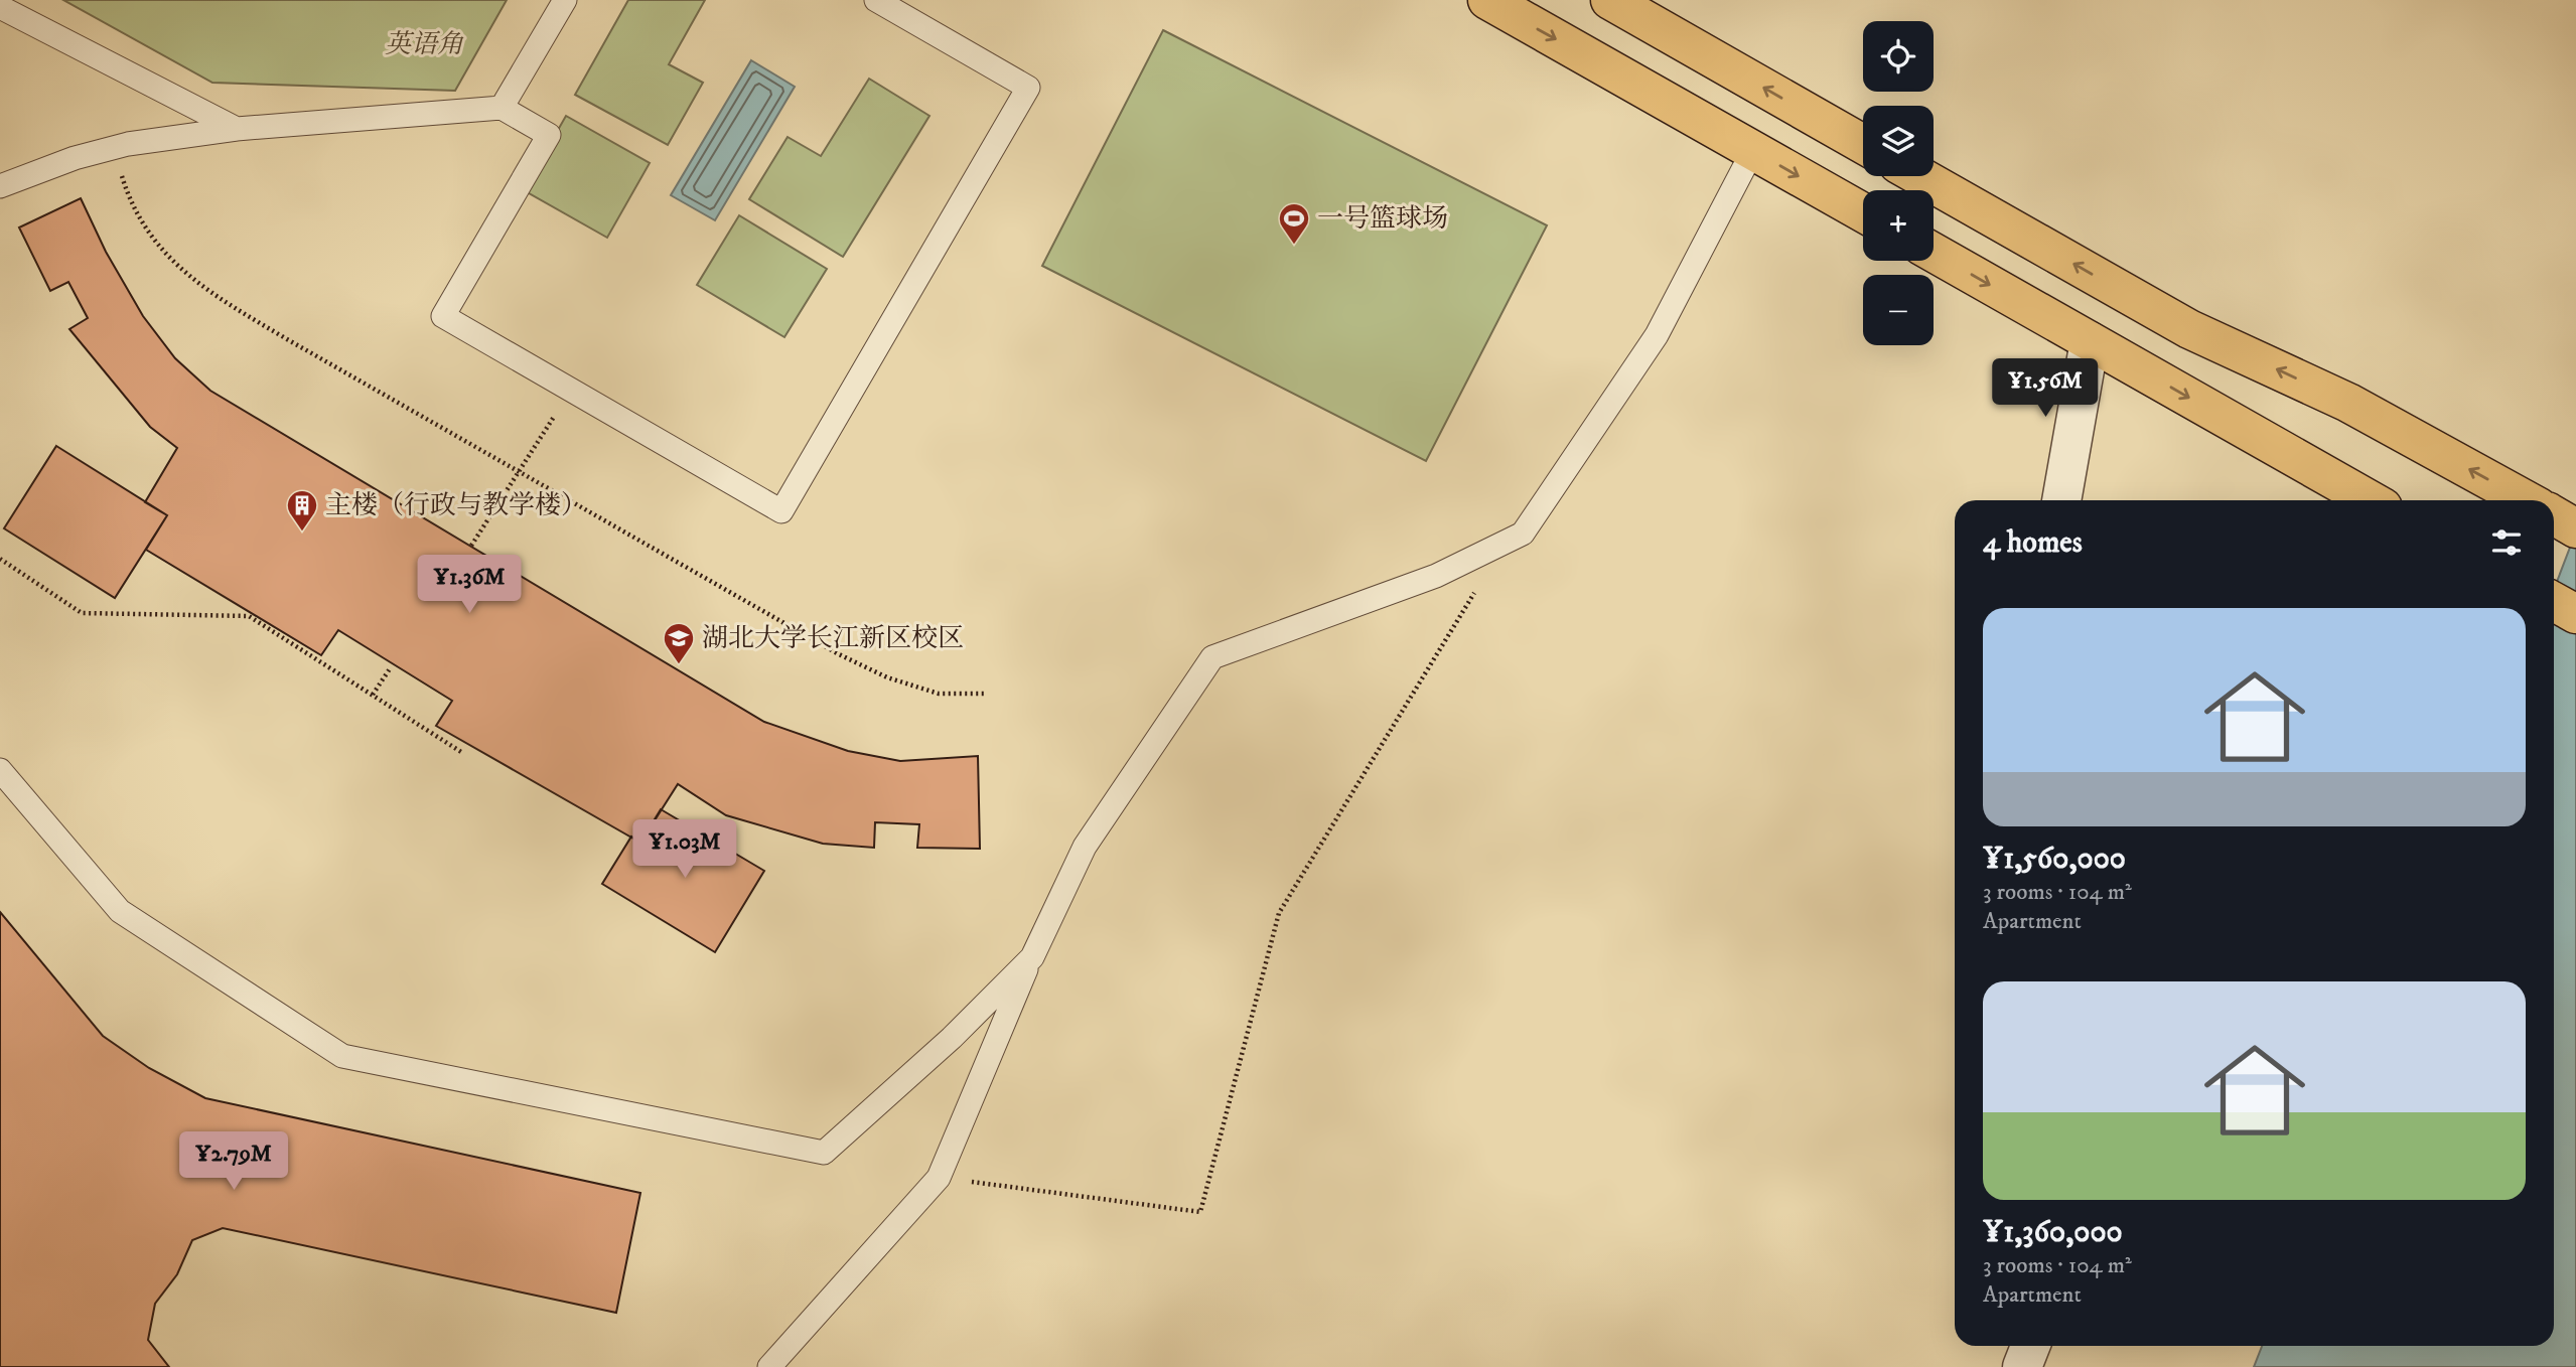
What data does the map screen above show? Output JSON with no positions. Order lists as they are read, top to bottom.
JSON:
{
  "parks": ["英语角"],
  "places": {
    "sports": ["一号篮球场"],
    "building": ["主楼（行政与教学楼）"],
    "school or university": ["湖北大学长江新区校区"]
  },
  "page": {
    "map_buttons": ["+", "−"],
    "price": [
      "¥1.56M",
      "¥1.36M",
      "¥1.03M",
      "¥2.79M"
    ],
    "heading": "4 homes",
    "list": [
      {
        "name": "¥1,560,000",
        "note": "3 rooms · 104 m² · Apartment"
      },
      {
        "name": "¥1,360,000",
        "note": "3 rooms · 104 m² · Apartment"
      }
    ]
  }
}
